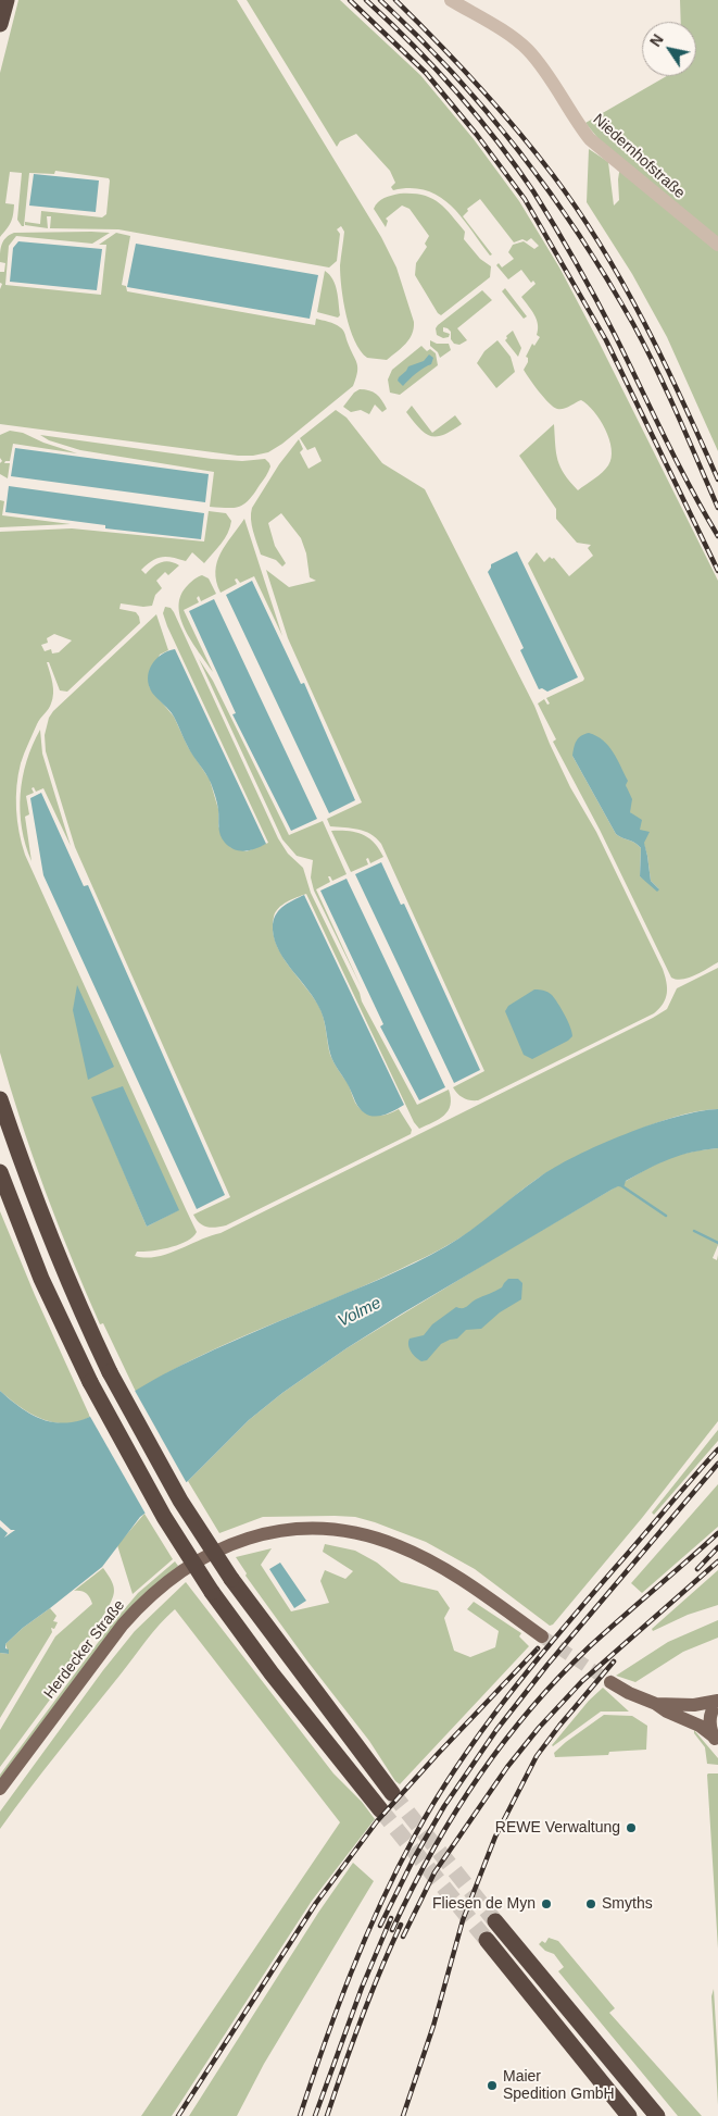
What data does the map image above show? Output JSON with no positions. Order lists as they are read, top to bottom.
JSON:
{
  "streets": {
    "main road": ["Herdecker Straße"],
    "street": ["Niedernhofstraße"]
  },
  "water": ["Volme"],
  "places": [
    "REWE Verwaltung",
    "Fliesen de Myn",
    "Smyths",
    "Maier Spedition GmbH"
  ],
  "north": "top left"
}
